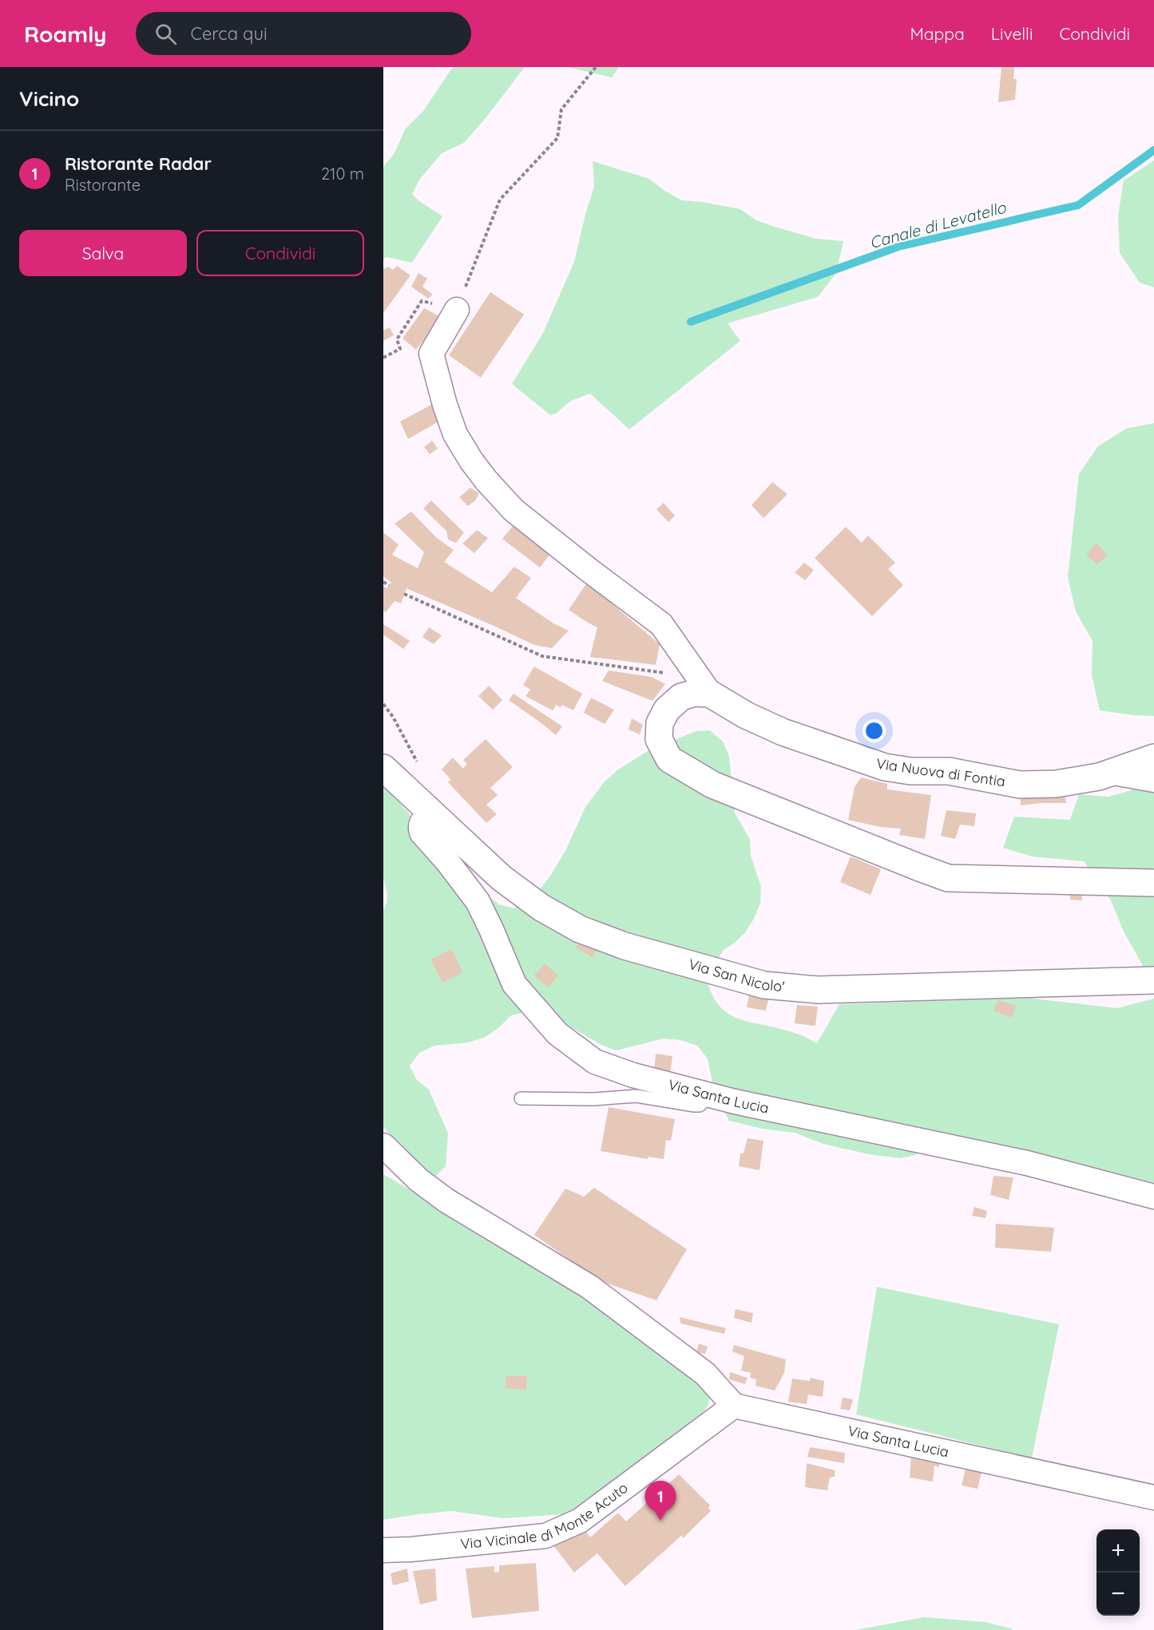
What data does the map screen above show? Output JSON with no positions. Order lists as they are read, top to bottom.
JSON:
{
  "streets": {
    "street": [
      "Via Nuova di Fontia",
      "Via San Nicolo'",
      "Via Santa Lucia",
      "Via Vicinale di Monte Acuto"
    ]
  },
  "crossings": [
    ["Via San Nicolo'", "Via Santa Lucia"],
    ["Via Santa Lucia", "Via Vicinale di Monte Acuto"]
  ],
  "water": ["Canale di Levatello"],
  "page": {
    "header": "Roamly",
    "search": "Cerca qui",
    "nav": ["Mappa", "Livelli", "Condividi"],
    "heading": "Vicino",
    "list": [
      {
        "mark": "1",
        "name": "Ristorante Radar",
        "note": "Ristorante",
        "value": "210 m"
      }
    ],
    "buttons": ["Salva", "Condividi"],
    "pins": "1",
    "map_buttons": ["+", "−"]
  }
}
